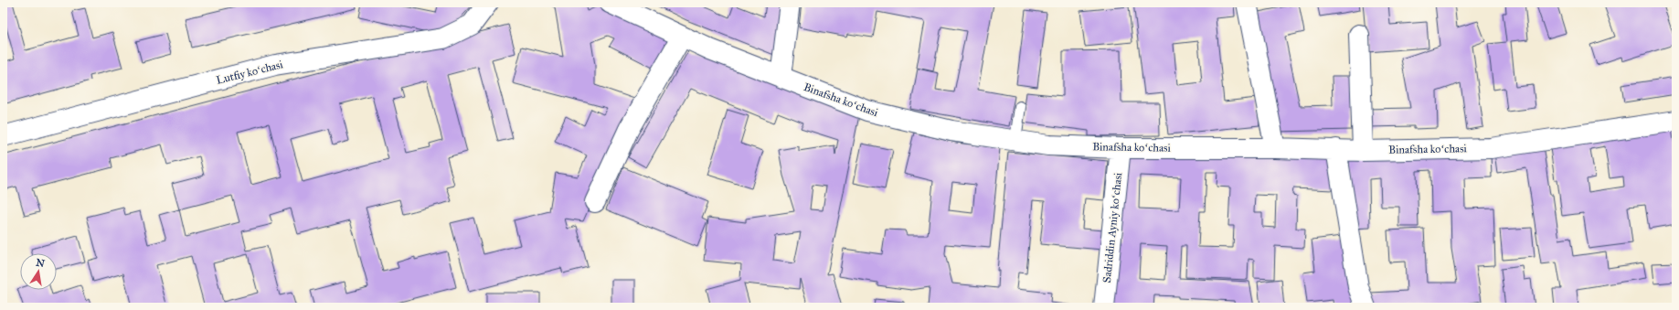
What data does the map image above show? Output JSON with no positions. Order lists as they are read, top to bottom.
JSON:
{
  "streets": {
    "street": ["Lutfiy koʻchasi", "Binafsha koʻchasi", "Sadriddin Ayniy koʻchasi"]
  },
  "crossings": [
    ["Binafsha koʻchasi", "Sadriddin Ayniy koʻchasi"]
  ],
  "north": "top"
}
